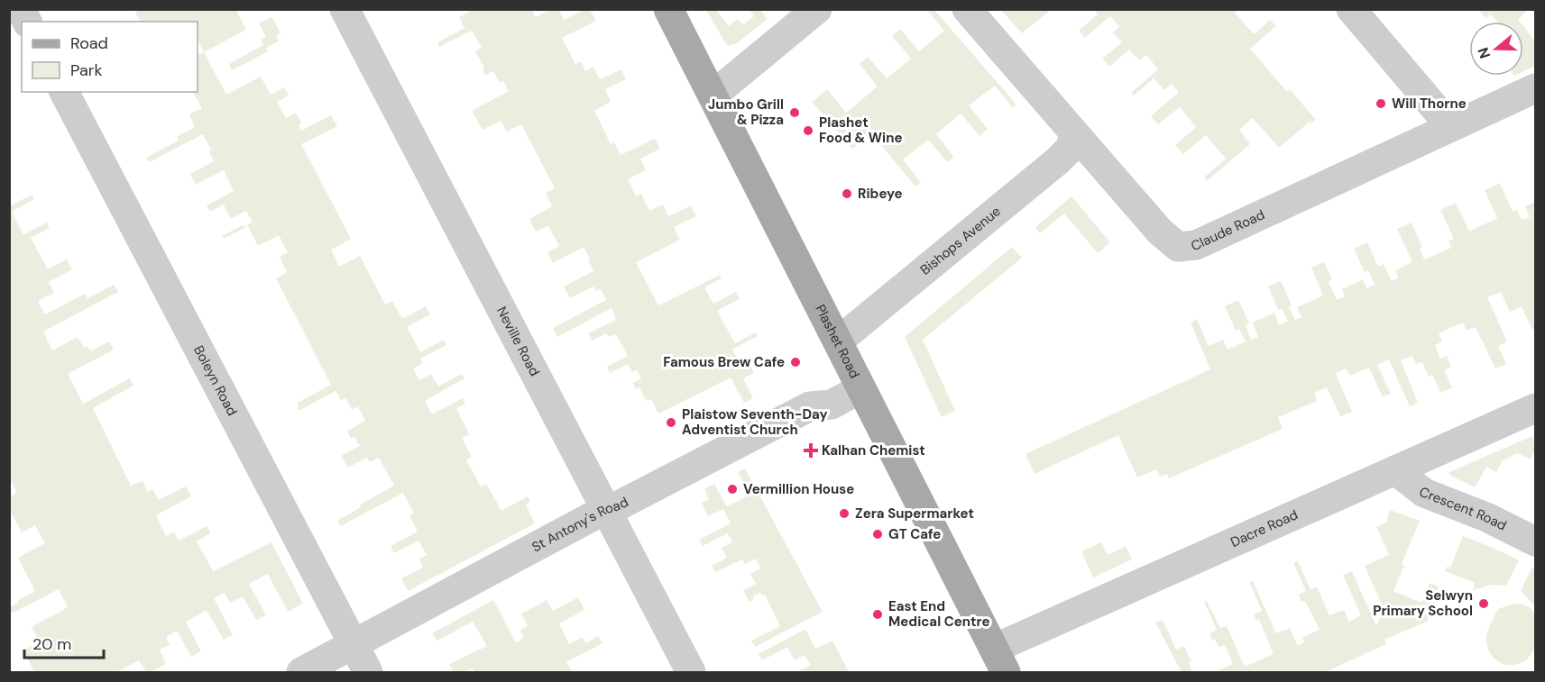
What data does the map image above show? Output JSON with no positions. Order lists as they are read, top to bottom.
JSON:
{
  "streets": {
    "main road": ["Plashet Road"],
    "street": [
      "Claude Road",
      "Bishops Avenue",
      "Neville Road",
      "Boleyn Road",
      "Crescent Road",
      "St Antony's Road",
      "Dacre Road"
    ]
  },
  "crossings": [
    ["Claude Road", "Bishops Avenue"],
    ["Bishops Avenue", "Plashet Road"],
    ["Neville Road", "St Antony's Road"],
    ["Plashet Road", "St Antony's Road"],
    ["Plashet Road", "Dacre Road"],
    ["Boleyn Road", "St Antony's Road"],
    ["Crescent Road", "Dacre Road"]
  ],
  "places": {
    "other": [
      "Will Thorne",
      "Jumbo Grill & Pizza",
      "Plashet Food & Wine",
      "Ribeye",
      "Famous Brew Cafe",
      "Plaistow Seventh-Day Adventist Church",
      "Vermillion House",
      "Zera Supermarket",
      "GT Cafe",
      "Selwyn Primary School",
      "East End Medical Centre"
    ],
    "health": ["Kalhan Chemist"]
  },
  "legend": ["Road", "Park"],
  "scale_bar": "20 m",
  "north": "left"
}
